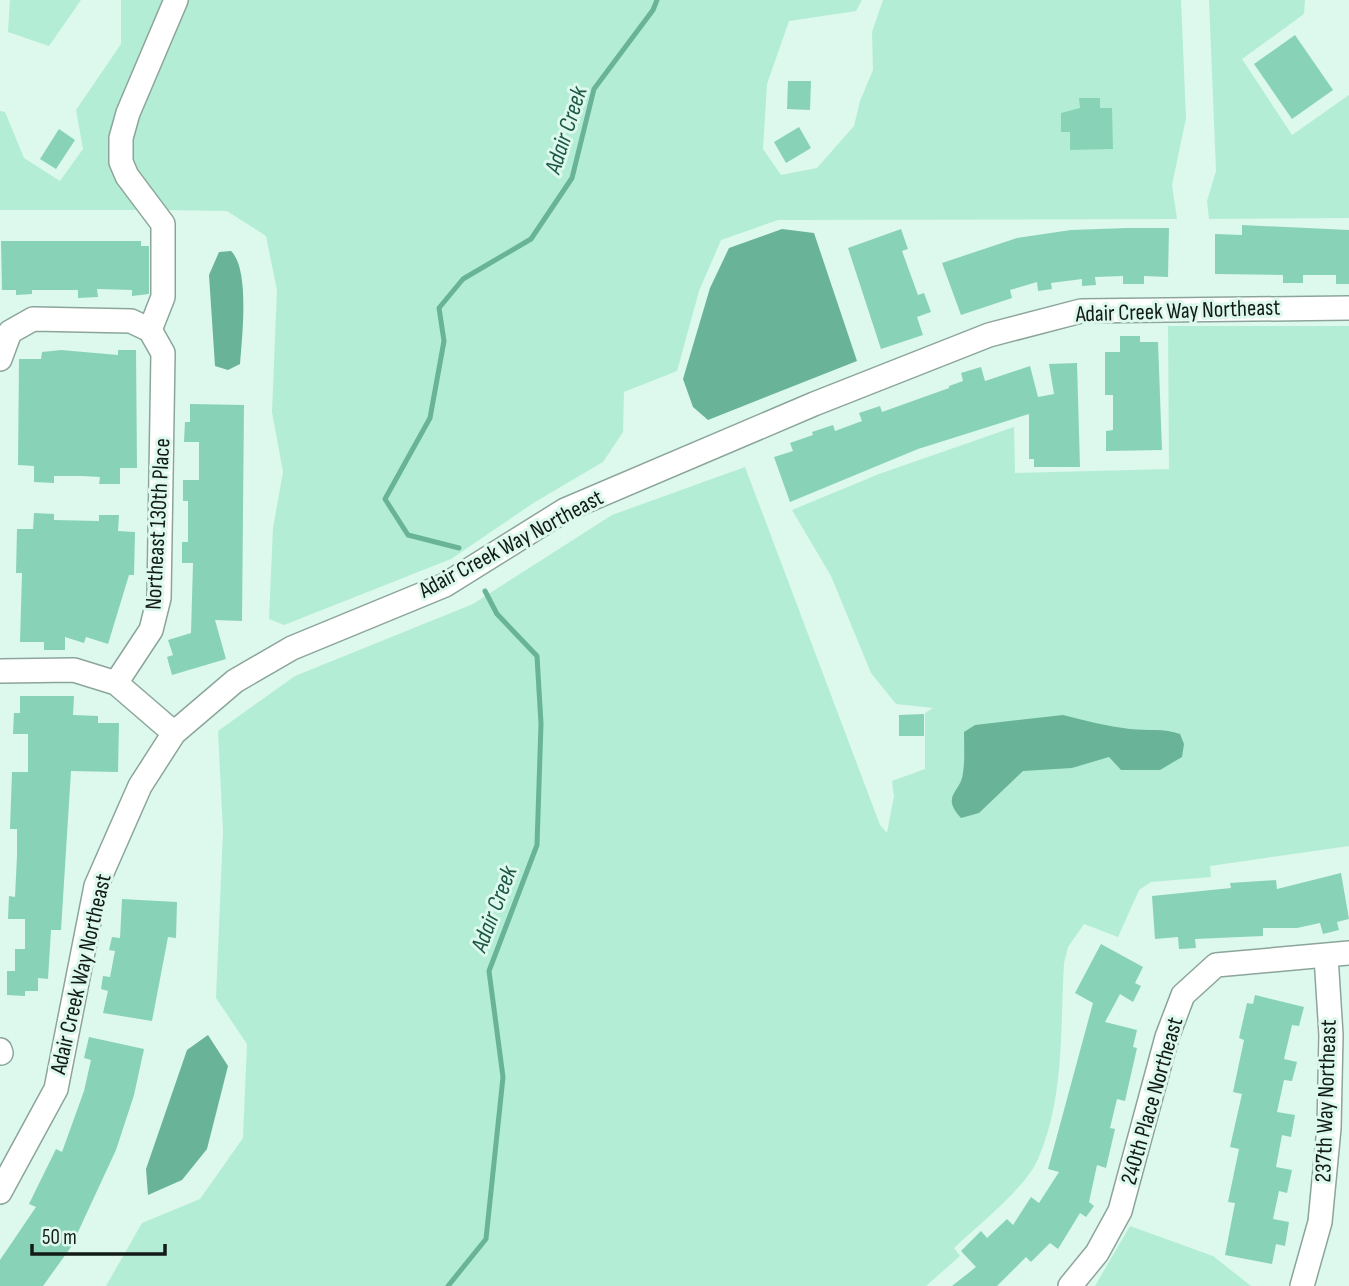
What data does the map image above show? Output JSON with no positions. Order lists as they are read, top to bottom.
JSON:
{
  "streets": {
    "street": [
      "Adair Creek Way Northeast",
      "Northeast 130th Place",
      "240th Place Northeast",
      "237th Way Northeast"
    ]
  },
  "crossings": [
    ["240th Place Northeast", "237th Way Northeast"]
  ],
  "water": ["Adair Creek"],
  "scale_bar": "50 m"
}
